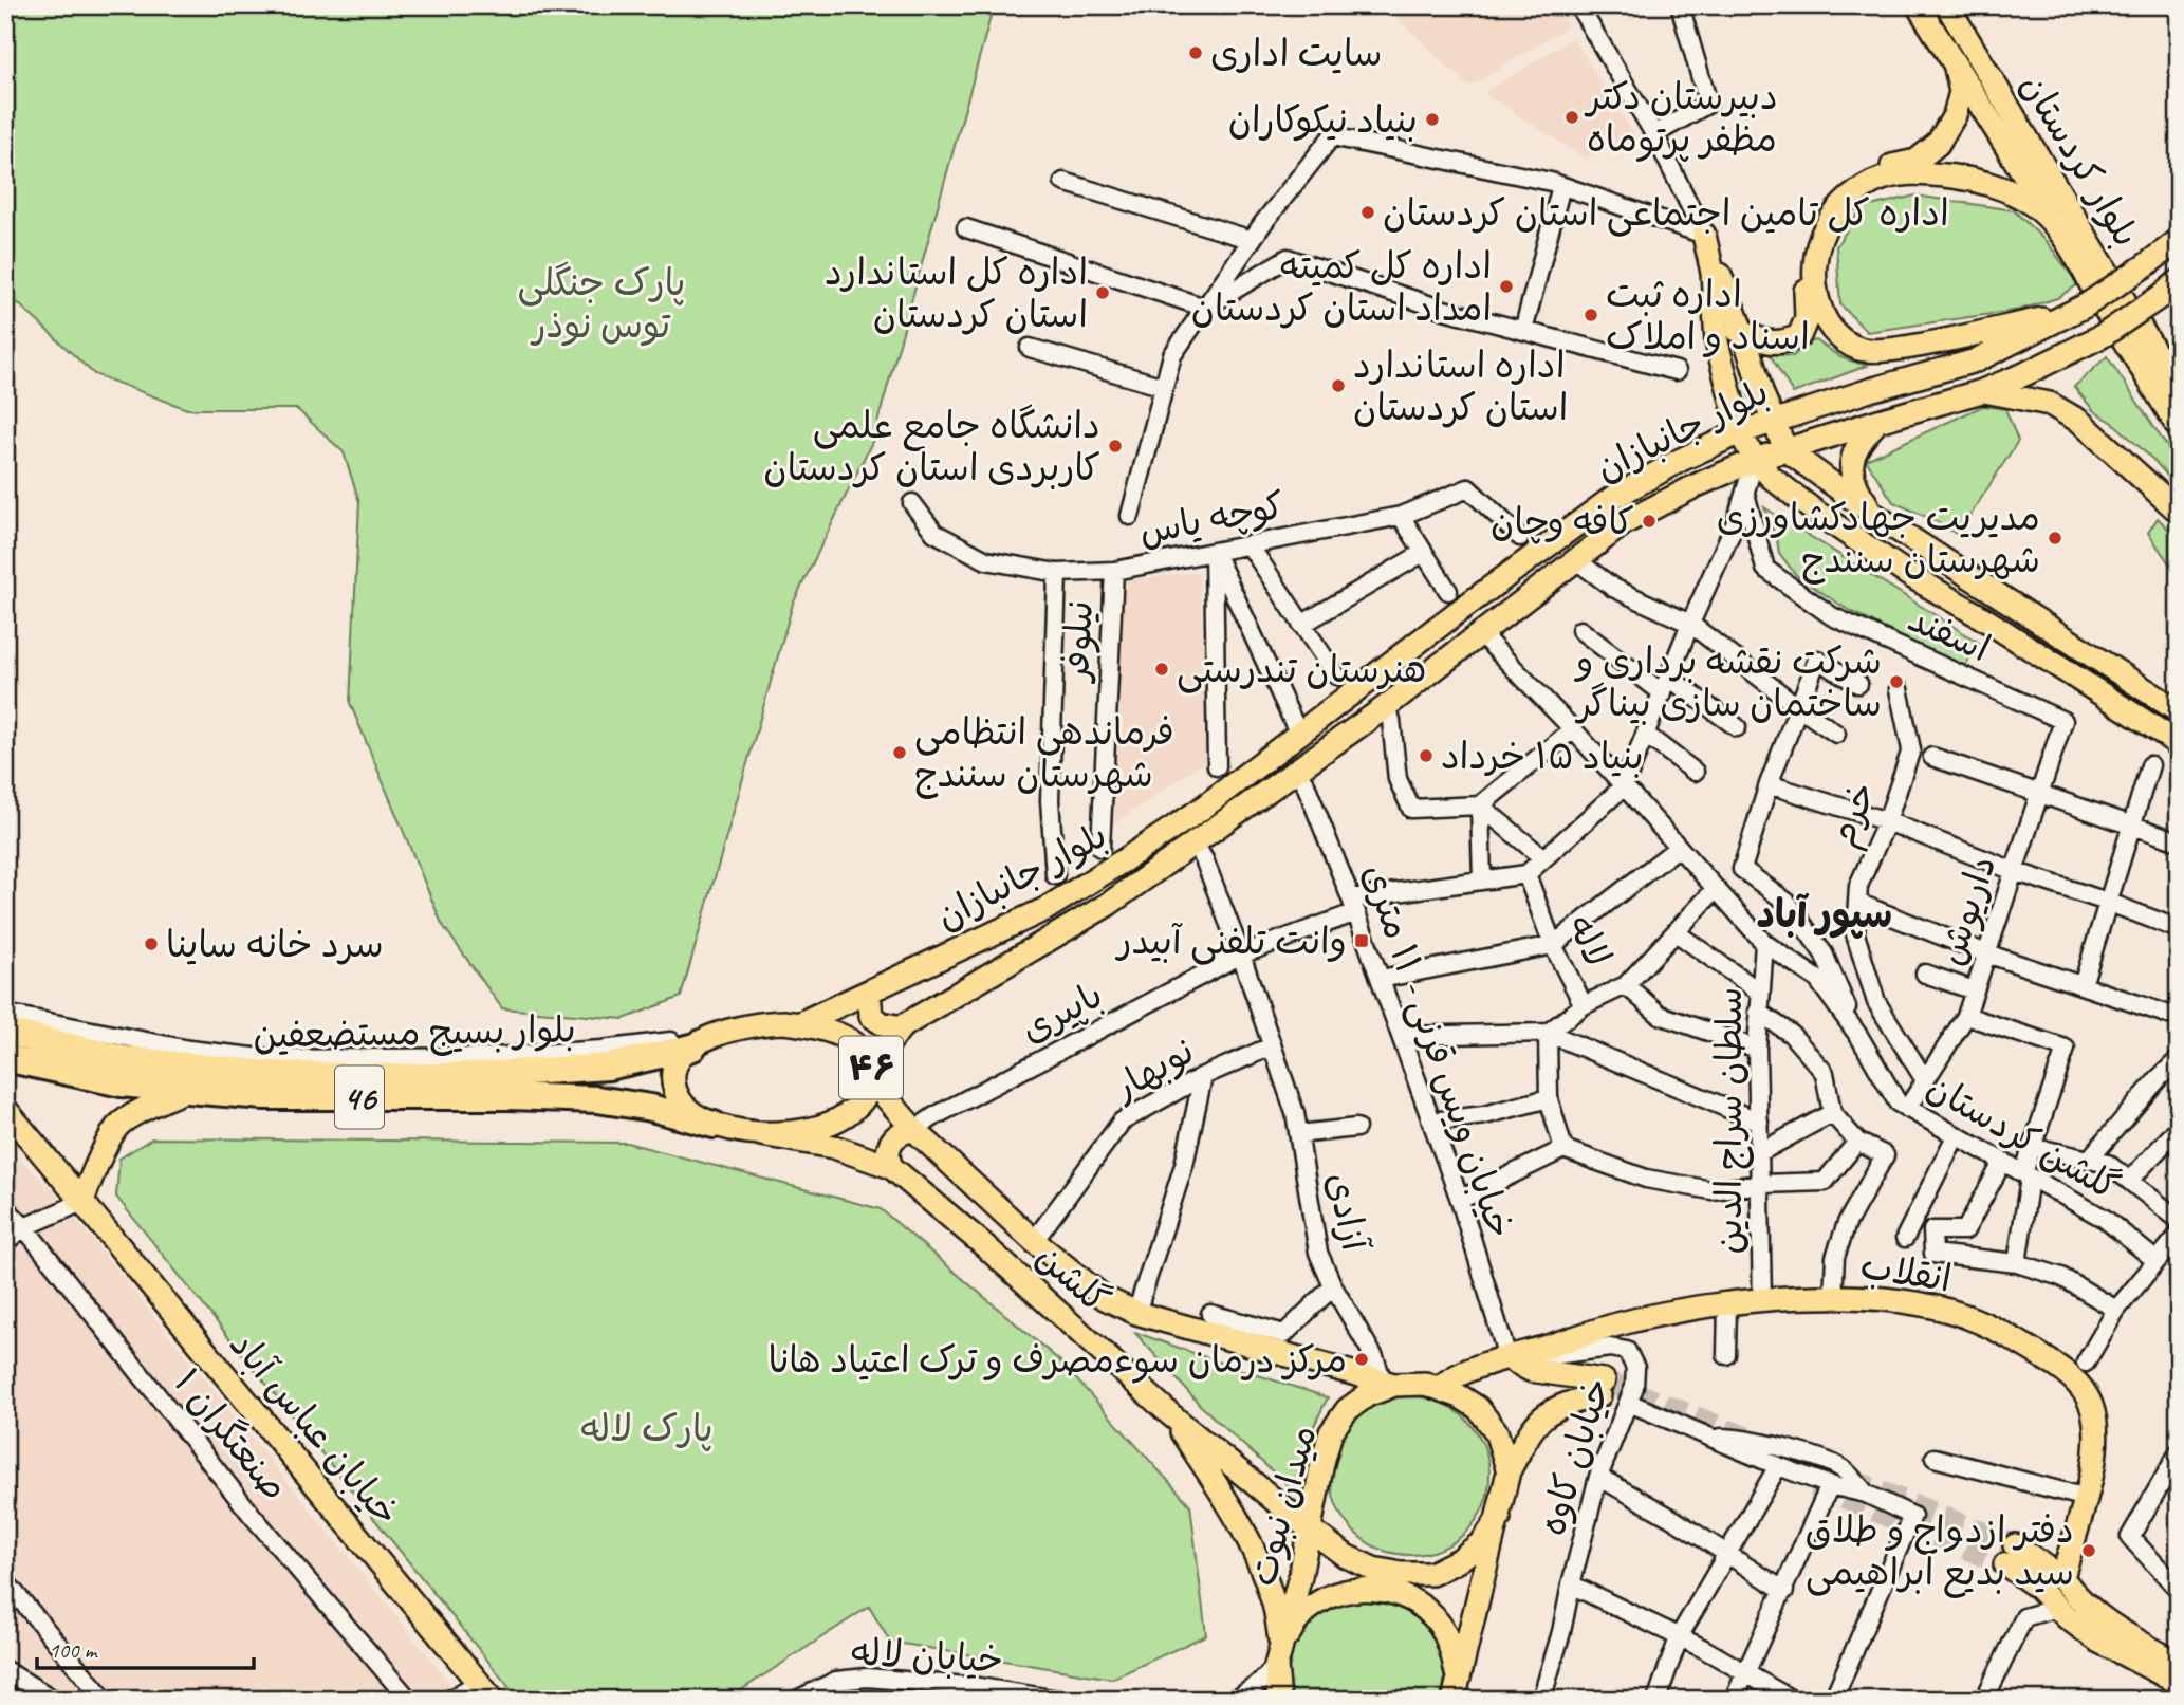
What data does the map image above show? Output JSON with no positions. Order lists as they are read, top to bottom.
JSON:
{
  "streets": {
    "highway": ["بلوار بسیج مستضعفین", "46"],
    "main road": [
      "بلوار کردستان",
      "بلوار جانبازان",
      "۴۶",
      "انقلاب",
      "گلشن",
      "خیابان عباس آباد",
      "میدان نبوت"
    ],
    "street": [
      "کوچه یاس",
      "اسفند",
      "نیلوفر",
      "خرم",
      "داریوش",
      "لاله",
      "باپیری",
      "خیابان ویس قرنی - ۱۱ متری",
      "نوبهار",
      "سلطان سراج الدین",
      "گلشن کردستان",
      "آزادی",
      "۱ صنعتگران",
      "خیابان کاوه",
      "خیابان لاله"
    ]
  },
  "crossings": [
    ["بلوار کردستان", "بلوار جانبازان"],
    ["بلوار جانبازان", "بلوار بسیج مستضعفین"],
    ["بلوار جانبازان", "خیابان ویس قرنی - ۱۱ متری"],
    ["بلوار جانبازان", "۴۶"],
    ["بلوار جانبازان", "گلشن کردستان"],
    ["بلوار جانبازان", "آزادی"],
    ["بلوار جانبازان", "گلشن"],
    ["کوچه یاس", "نیلوفر"],
    ["اسفند", "داریوش"],
    ["خرم", "داریوش"],
    ["داریوش", "گلشن کردستان"],
    ["لاله", "باپیری"],
    ["باپیری", "خیابان ویس قرنی - ۱۱ متری"],
    ["باپیری", "آزادی"],
    ["باپیری", "گلشن"],
    ["بلوار بسیج مستضعفین", "۴۶"],
    ["بلوار بسیج مستضعفین", "گلشن"],
    ["خیابان ویس قرنی - ۱۱ متری", "انقلاب"],
    ["خیابان ویس قرنی - ۱۱ متری", "خیابان کاوه"],
    ["۴۶", "گلشن"],
    ["نوبهار", "آزادی"],
    ["نوبهار", "گلشن"],
    ["سلطان سراج الدین", "گلشن کردستان"],
    ["سلطان سراج الدین", "انقلاب"],
    ["آزادی", "انقلاب"],
    ["آزادی", "گلشن"],
    ["آزادی", "میدان نبوت"],
    ["انقلاب", "گلشن"],
    ["انقلاب", "خیابان کاوه"],
    ["انقلاب", "میدان نبوت"],
    ["گلشن", "میدان نبوت"]
  ],
  "districts": ["سپور آباد"],
  "parks": ["پارک جنگلی توس نوذر", "پارک لاله"],
  "places": {
    "other": [
      "سایت اداری",
      "دبیرستان دکتر مظفر پرتوماه",
      "بنیاد نیکوکاران",
      "اداره کل تامین اجتماعی استان کردستان",
      "اداره کل کمیته امداد استان کردستان",
      "اداره کل استاندارد استان کردستان",
      "اداره ثبت اسناد و املاک",
      "اداره استاندارد استان کردستان",
      "دانشگاه جامع علمی کاربردی استان کردستان",
      "کافه وچان",
      "مدیریت جهادکشاورزی شهرستان سنندج",
      "هنرستان تندرستی",
      "شرکت نقشه برداری و ساختمان سازی بیناگر",
      "فرماندهی انتظامی شهرستان سنندج",
      "بنیاد ۱۵ خرداد",
      "سرد خانه ساینا",
      "مرکز درمان سوءمصرف و ترک اعتیاد هانا",
      "دفتر ازدواج و طلاق سید بدیع ابراهیمی"
    ],
    "transit": ["وانت تلفنی آبیدر"]
  },
  "scale_bar": "100 m"
}
